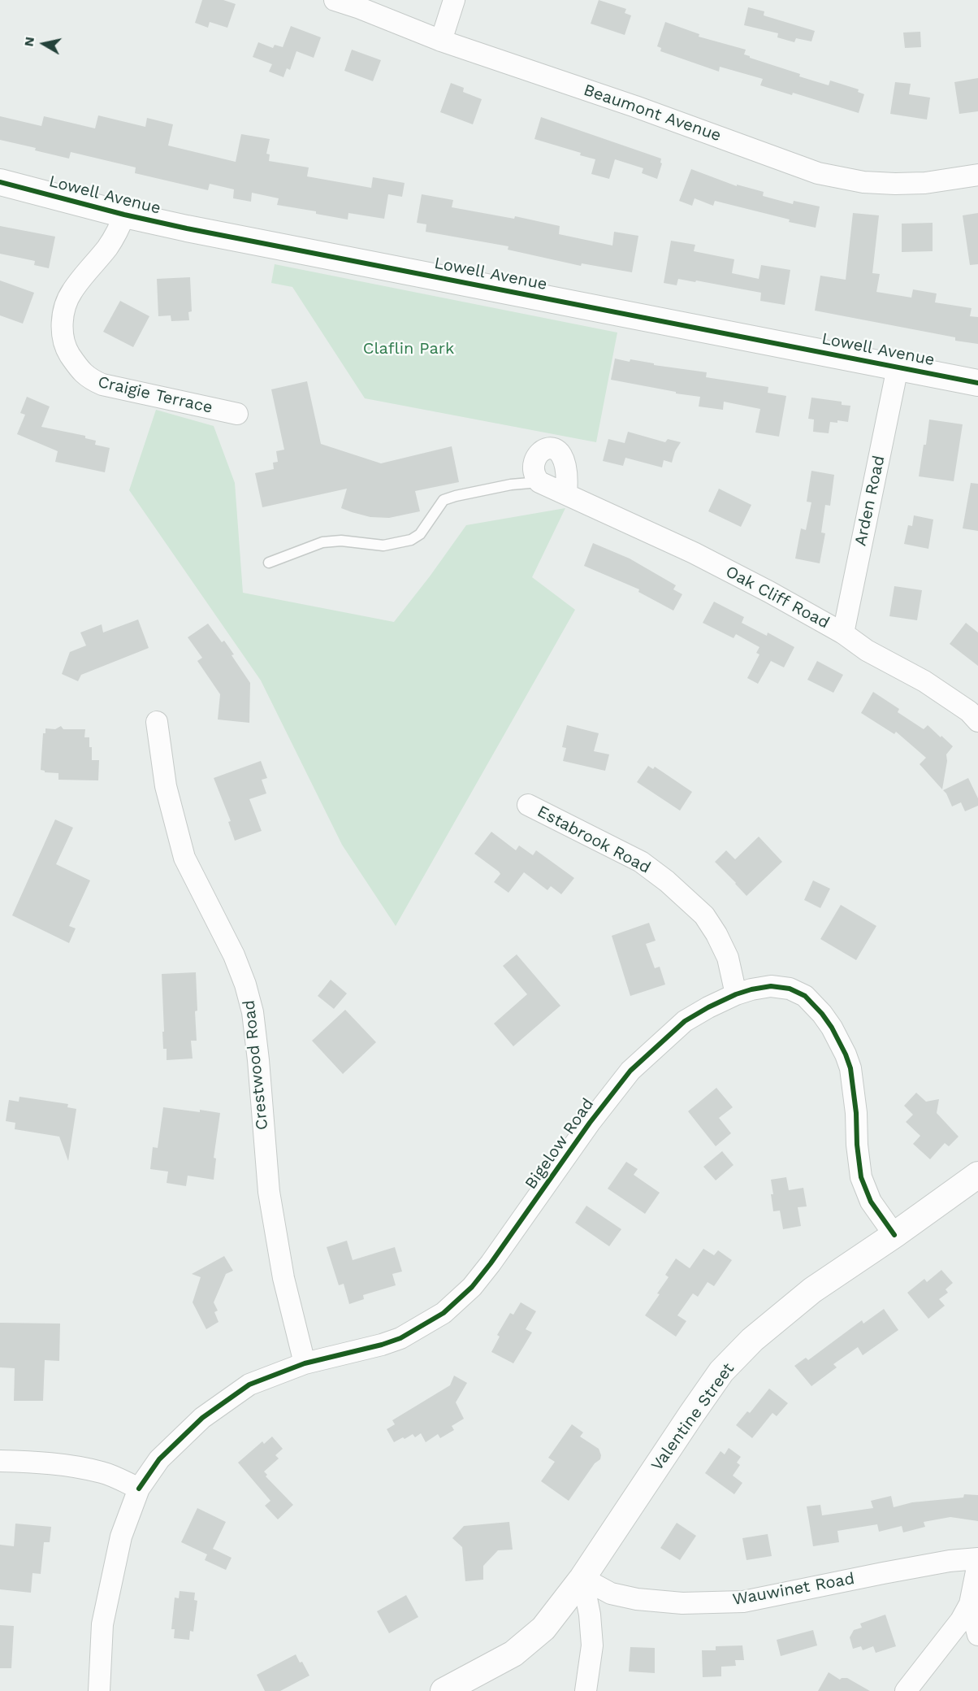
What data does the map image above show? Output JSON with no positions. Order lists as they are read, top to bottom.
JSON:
{
  "streets": {
    "street": [
      "Beaumont Avenue",
      "Lowell Avenue",
      "Craigie Terrace",
      "Arden Road",
      "Oak Cliff Road",
      "Estabrook Road",
      "Crestwood Road",
      "Bigelow Road",
      "Valentine Street",
      "Wauwinet Road"
    ]
  },
  "crossings": [
    ["Lowell Avenue", "Craigie Terrace"],
    ["Lowell Avenue", "Arden Road"],
    ["Arden Road", "Oak Cliff Road"],
    ["Estabrook Road", "Bigelow Road"],
    ["Crestwood Road", "Bigelow Road"],
    ["Bigelow Road", "Valentine Street"],
    ["Valentine Street", "Wauwinet Road"]
  ],
  "parks": ["Claflin Park"],
  "north": "left"
}
